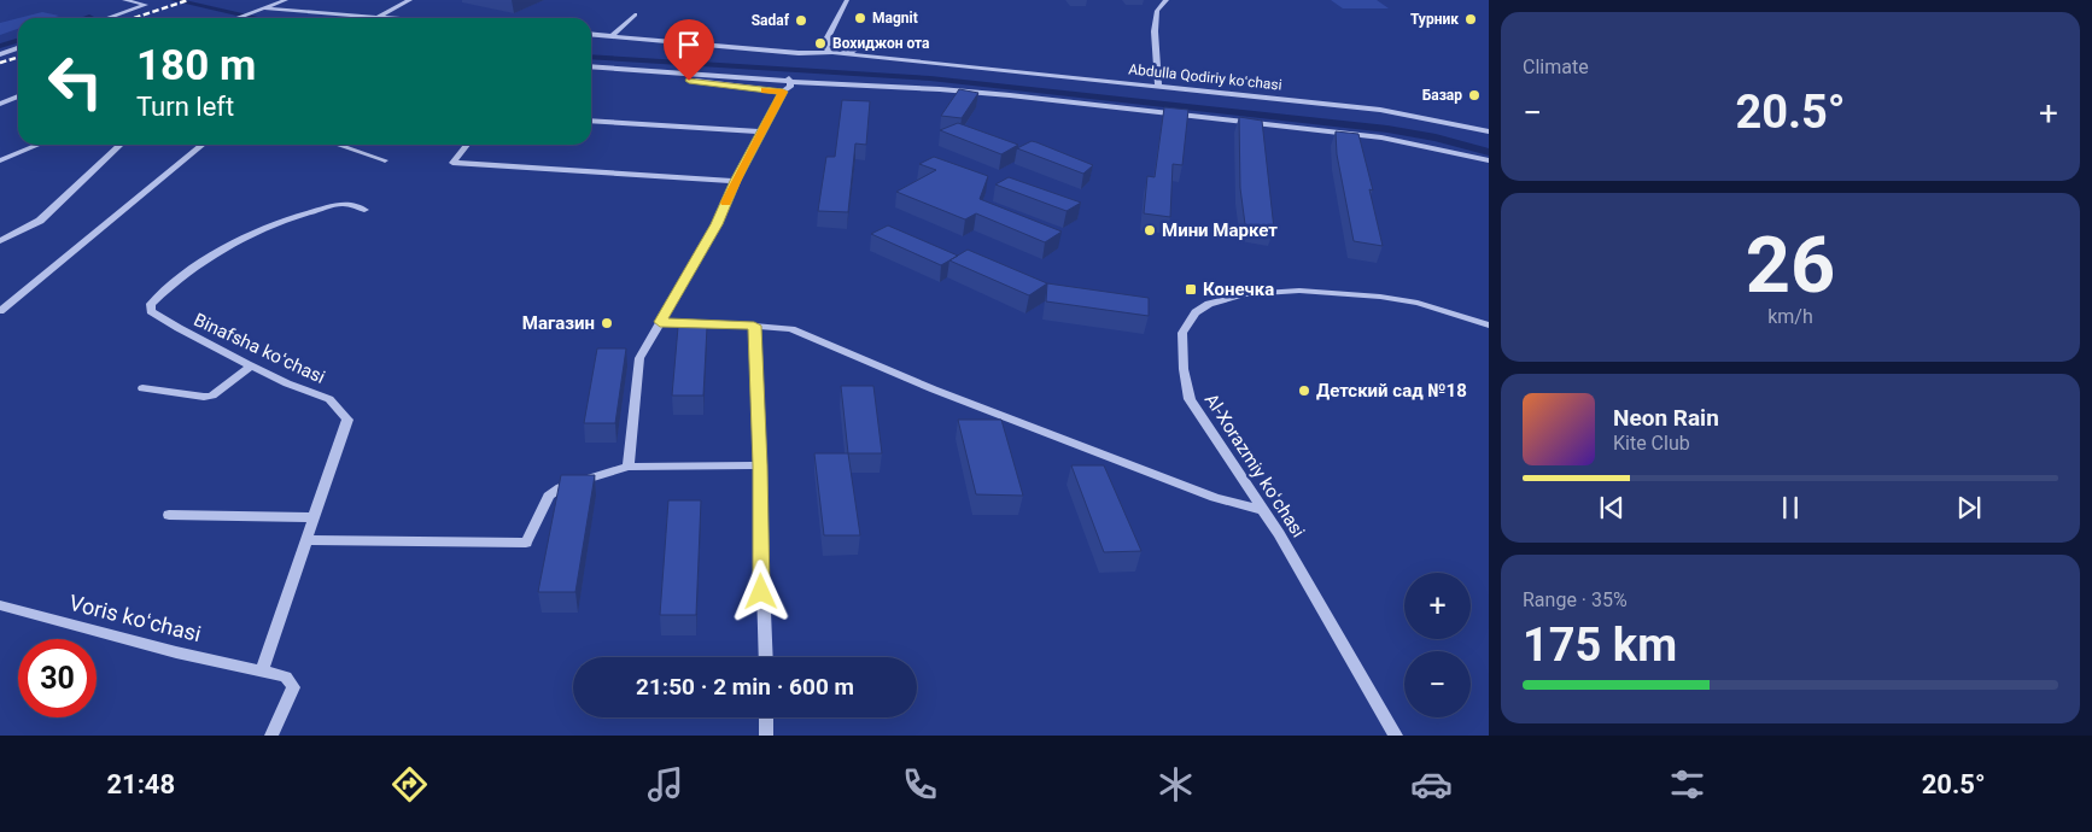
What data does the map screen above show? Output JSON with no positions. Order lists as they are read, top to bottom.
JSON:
{
  "streets": {
    "street": [
      "Abdulla Qodiriy koʻchasi",
      "Binafsha koʻchasi",
      "Al-Xorazmiy koʻchasi",
      "Voris koʻchasi"
    ]
  },
  "crossings": [
    ["Binafsha koʻchasi", "Voris koʻchasi"]
  ],
  "places": {
    "other": [
      "Magnit",
      "Турник",
      "Sadaf",
      "Вохиджон ота",
      "Базар",
      "Мини Маркет",
      "Магазин",
      "Детский сад №18"
    ],
    "transit": ["Конечка"]
  },
  "page": {
    "tile": [
      "Climate",
      ["26", "km/h"],
      ["Range · 35%", "175 km"]
    ],
    "turn": ["180 m", "Turn left"],
    "heat": ["−", "20.5°", "+"],
    "song": ["Neon Rain", "Kite Club"],
    "map_buttons": ["+", "−"],
    "limit": "30",
    "trip": "21:50 · 2 min · 600 m",
    "tabs": ["21:48", "20.5°"]
  }
}
